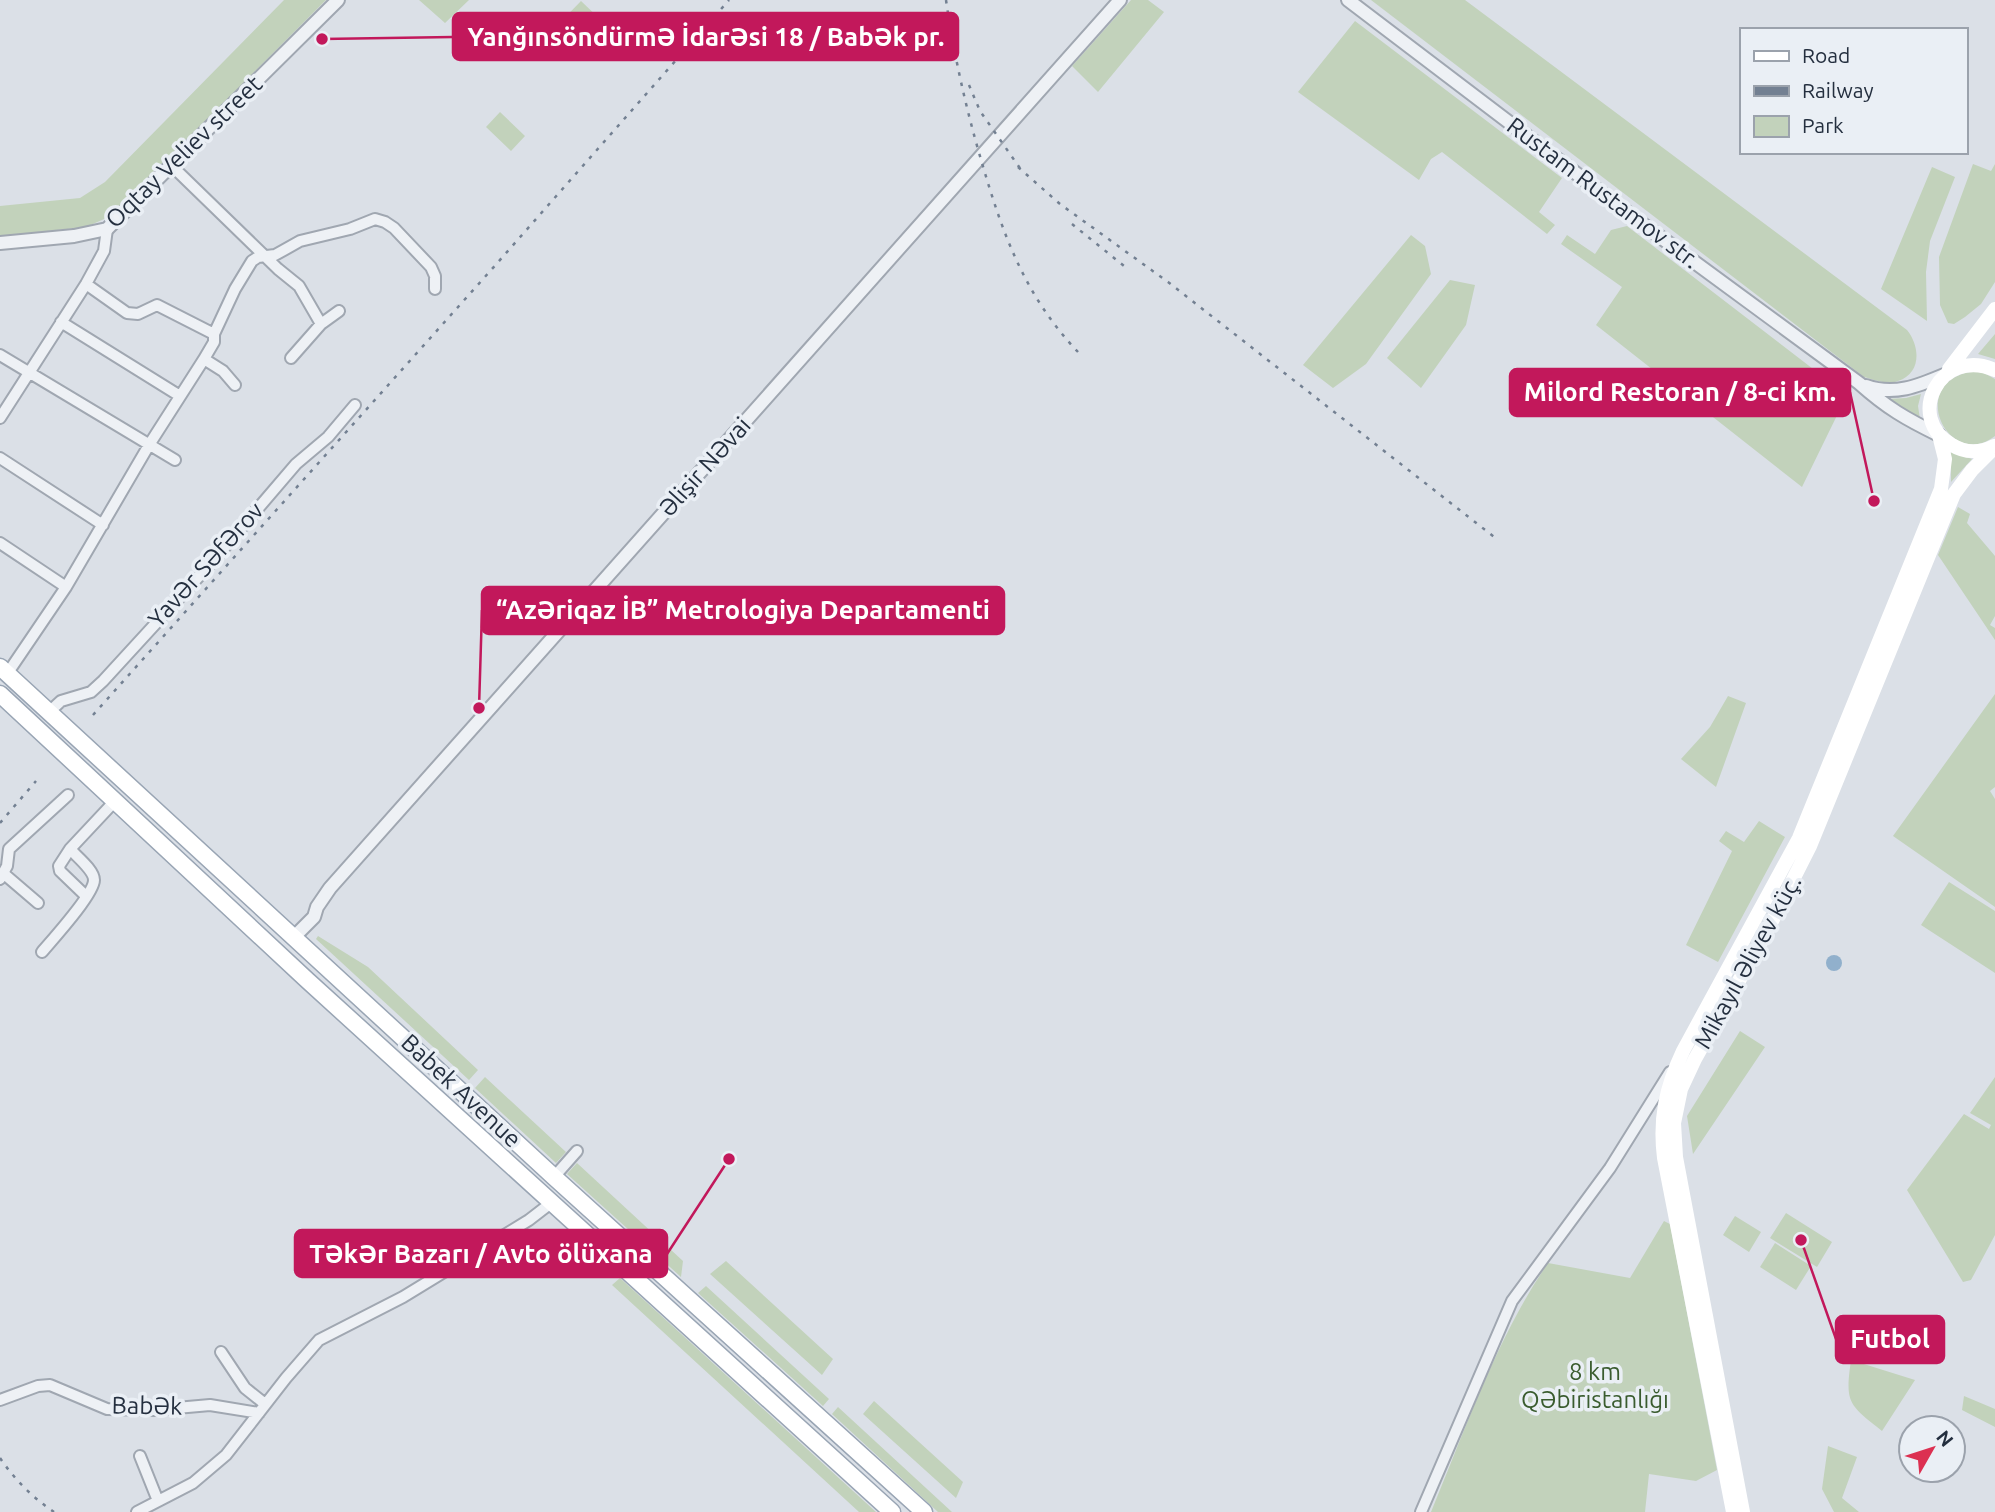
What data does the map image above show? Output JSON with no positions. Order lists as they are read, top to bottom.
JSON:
{
  "streets": {
    "main road": ["Mikayıl Əliyev küç.", "Babek Avenue"],
    "street": [
      "Oqtay Veliev street",
      "Rustam Rustamov str.",
      "Əlişir Nəvai",
      "Yavər Səfərov",
      "Babək"
    ]
  },
  "crossings": [
    ["Əlişir Nəvai", "Babek Avenue"],
    ["Yavər Səfərov", "Babek Avenue"]
  ],
  "parks": ["8 km Qəbiristanlığı"],
  "places": [
    "Yanğınsöndürmə İdarəsi 18 / Babək pr.",
    "Milord Restoran / 8-ci km.",
    "“Azəriqaz İB” Metrologiya Departamenti",
    "Təkər Bazarı / Avto ölüxana",
    "Futbol"
  ],
  "legend": ["Road", "Railway", "Park"],
  "north": "top right"
}
